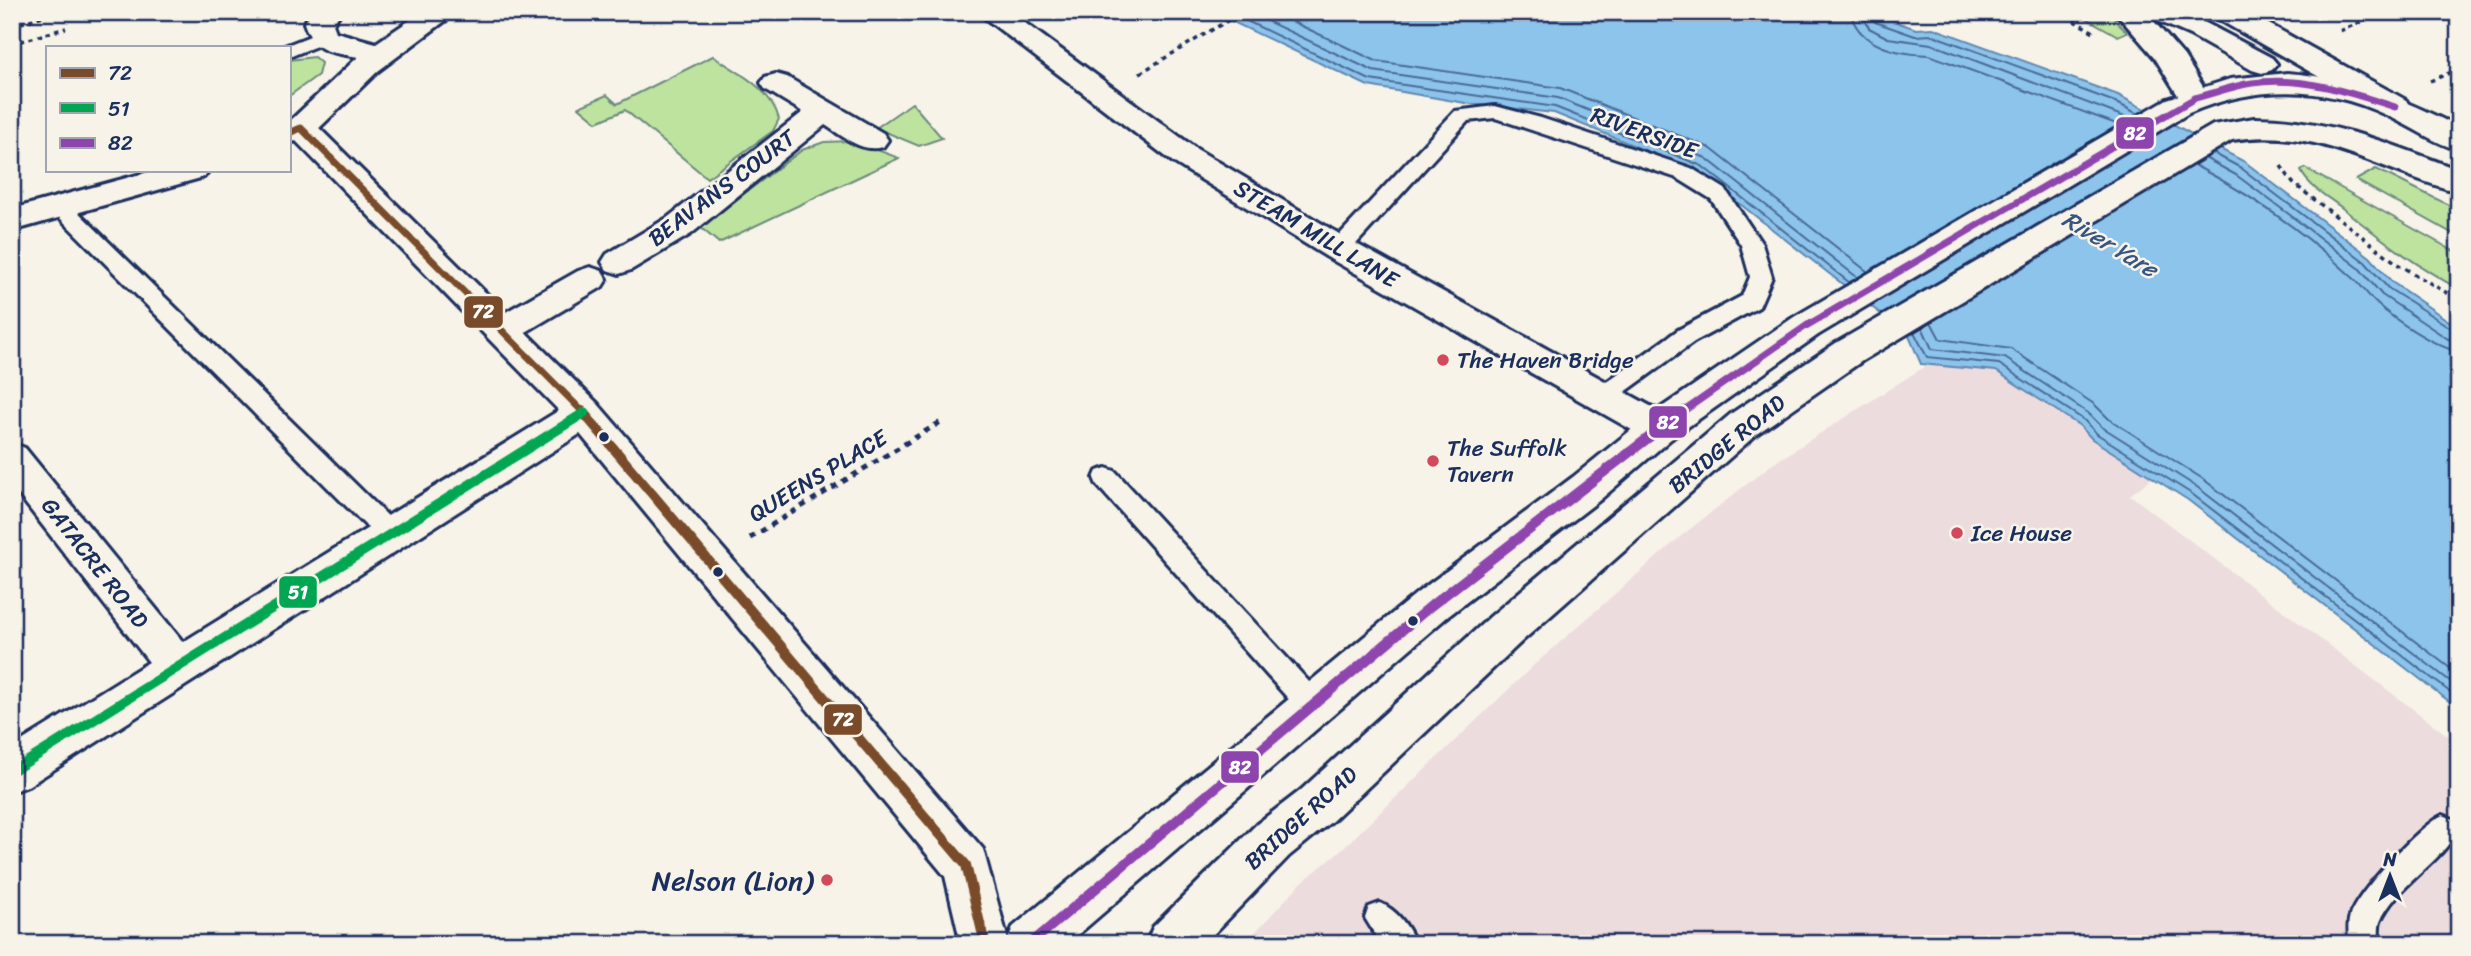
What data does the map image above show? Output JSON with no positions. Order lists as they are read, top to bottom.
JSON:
{
  "streets": {
    "main road": [
      "BEAVANS COURT",
      "STEAM MILL LANE",
      "BRIDGE ROAD",
      "GATACRE ROAD"
    ],
    "lane": ["RIVERSIDE"],
    "path": ["QUEENS PLACE"]
  },
  "crossings": [
    ["RIVERSIDE", "STEAM MILL LANE"],
    ["STEAM MILL LANE", "BRIDGE ROAD"]
  ],
  "water": ["River Yare"],
  "places": [
    "The Haven Bridge",
    "The Suffolk Tavern",
    "Ice House",
    "Nelson (Lion)"
  ],
  "lines": ["transit line 82", "transit line 72", "transit line 51"],
  "legend": ["72", "51", "82"],
  "north": "top"
}
